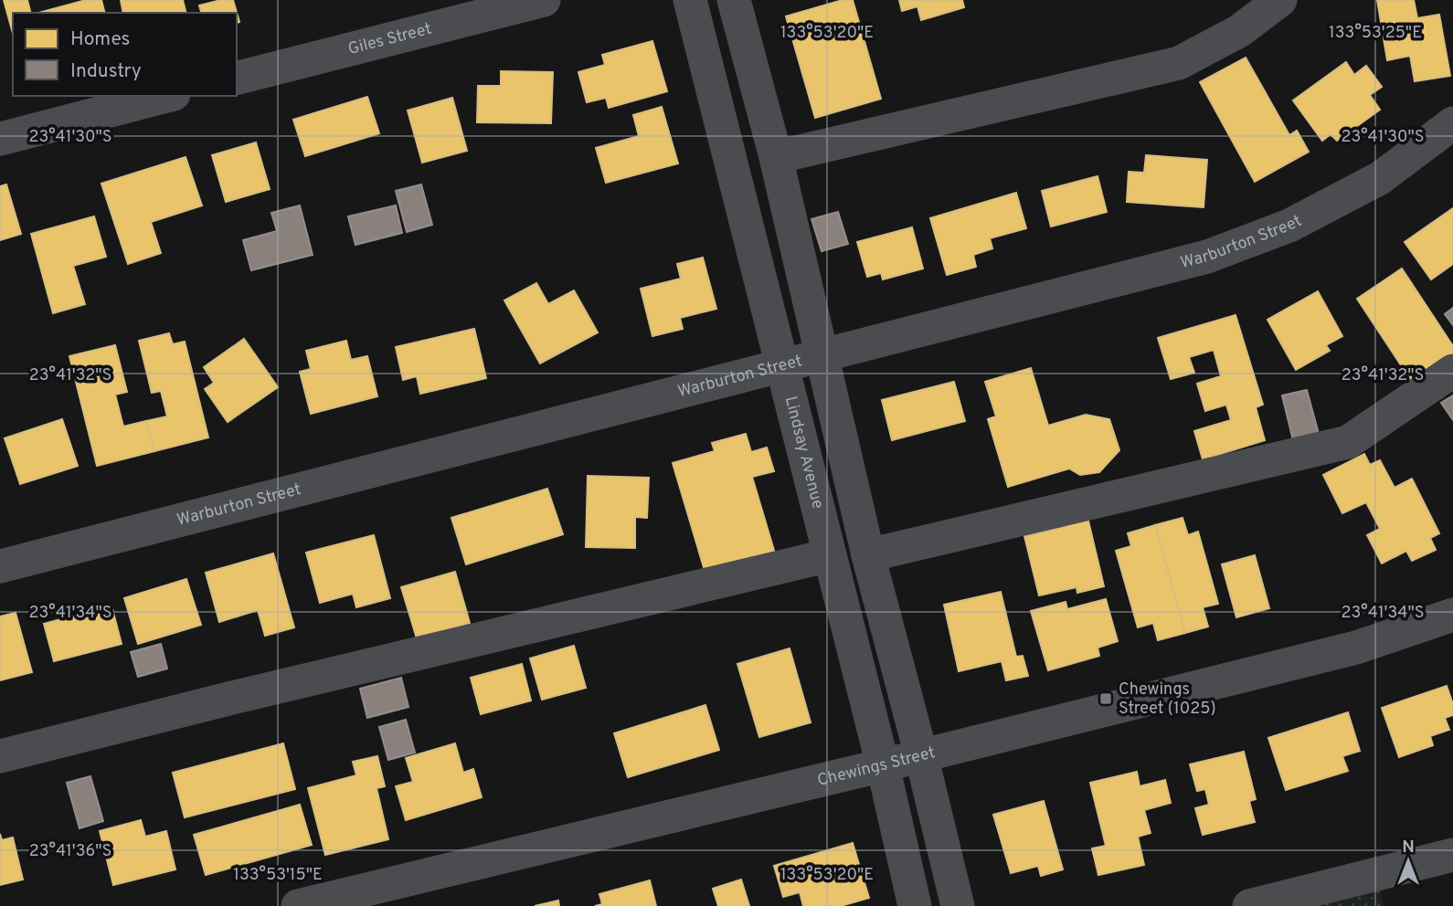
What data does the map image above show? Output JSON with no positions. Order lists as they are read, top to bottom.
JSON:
{
  "streets": {
    "street": [
      "Giles Street",
      "Warburton Street",
      "Lindsay Avenue",
      "Chewings Street"
    ]
  },
  "crossings": [
    ["Warburton Street", "Lindsay Avenue"],
    ["Lindsay Avenue", "Chewings Street"]
  ],
  "places": {
    "transit": ["Chewings Street (1025)"]
  },
  "legend": ["Homes", "Industry"],
  "north": "top",
  "coordinates": [
    "133°53'20\"E",
    "133°53'25\"E",
    "23°41'30\"S",
    "23°41'32\"S",
    "23°41'34\"S",
    "23°41'36\"S",
    "133°53'15\"E"
  ]
}
